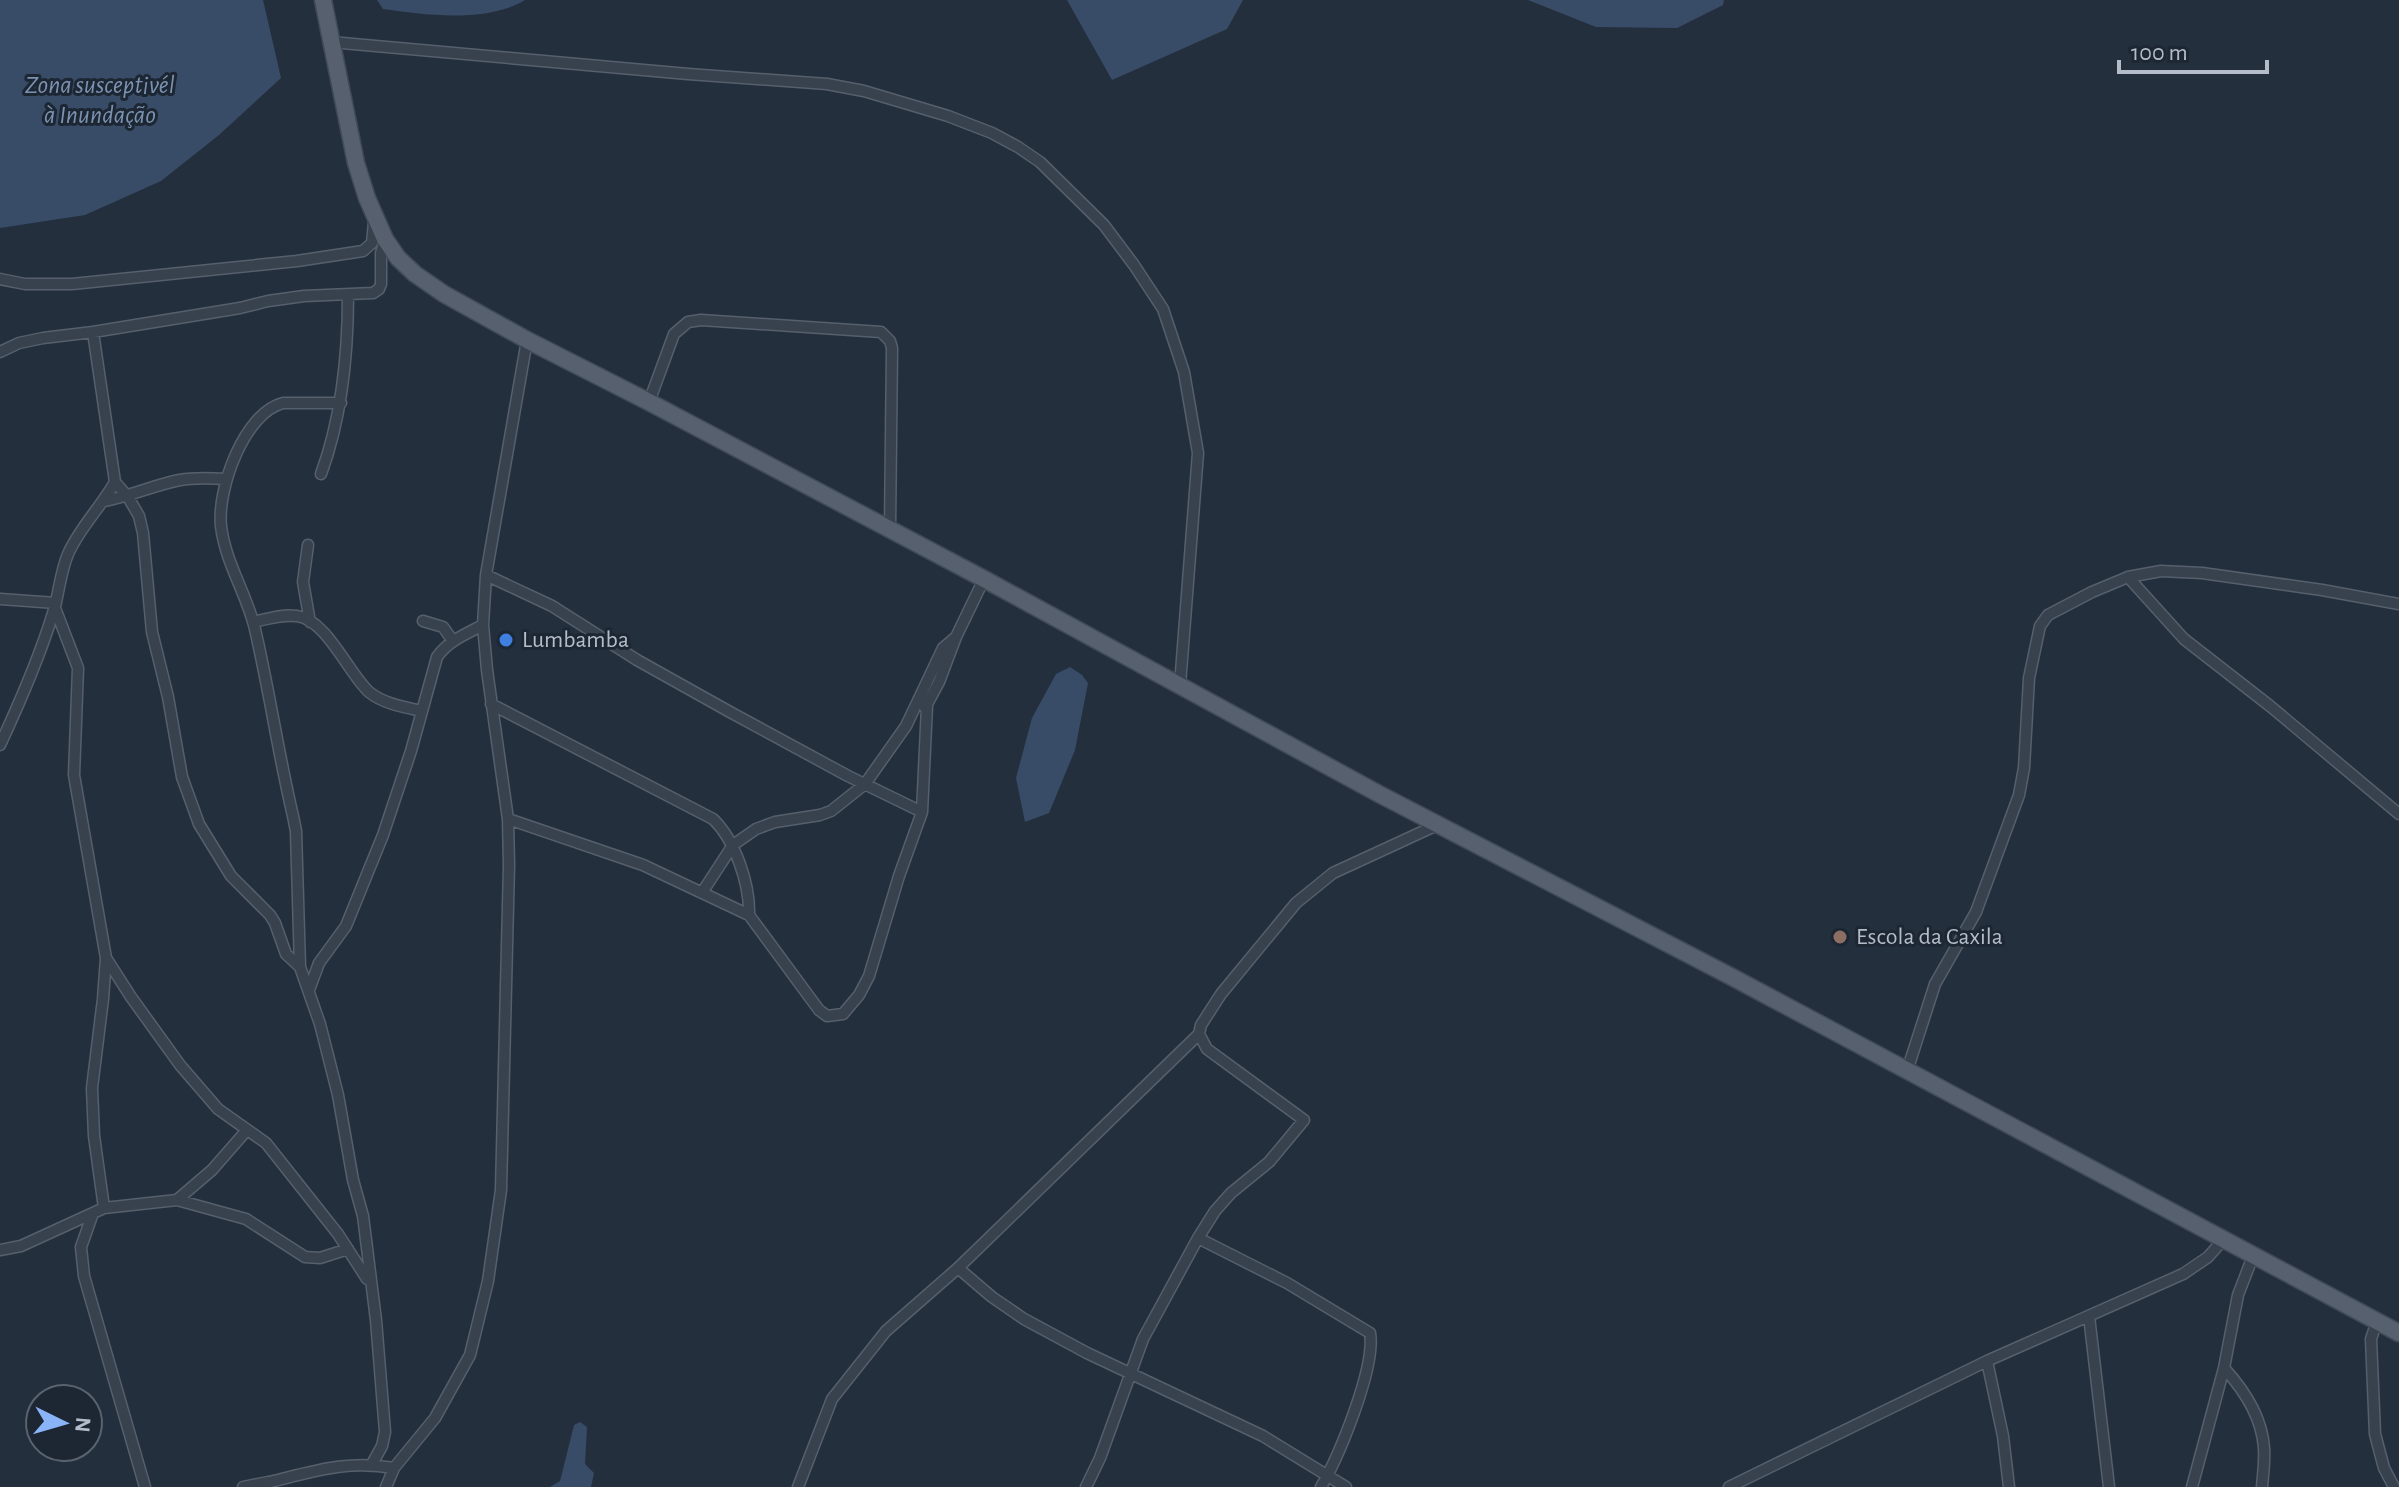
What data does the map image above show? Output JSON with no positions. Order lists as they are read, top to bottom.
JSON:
{
  "water": ["Zona susceptivél à Inundação"],
  "places": ["Lumbamba", "Escola da Caxila"],
  "scale_bar": "100 m",
  "north": "right"
}
